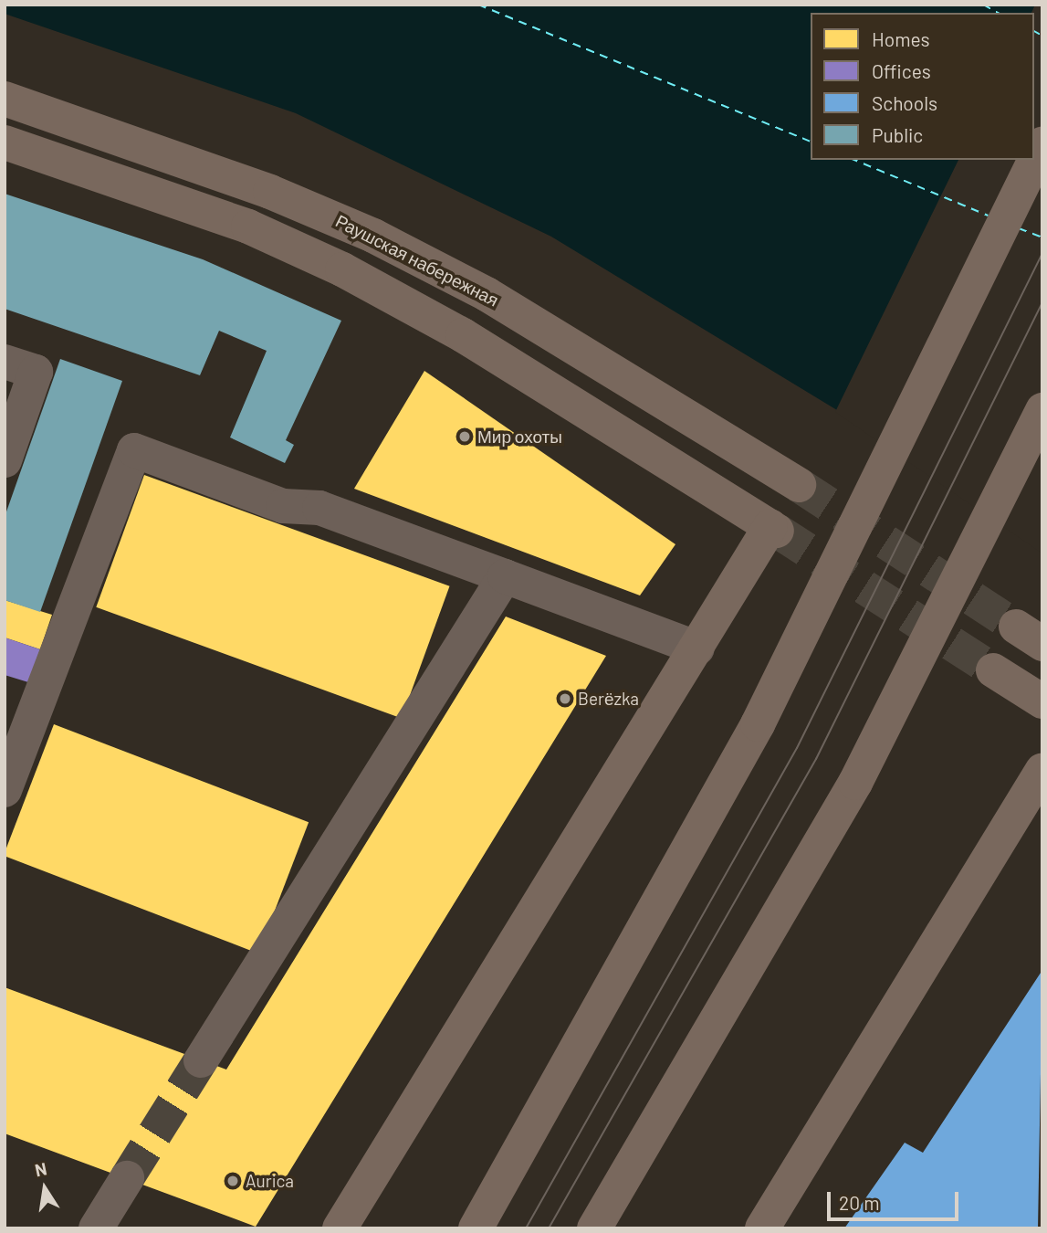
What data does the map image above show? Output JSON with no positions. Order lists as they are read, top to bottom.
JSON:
{
  "streets": {
    "main road": ["Раушская набережная"]
  },
  "places": ["Мир охоты", "Berёzka", "Aurica"],
  "legend": [
    "Homes",
    "Offices",
    "Schools",
    "Public"
  ],
  "scale_bar": "20 m",
  "north": "top"
}
